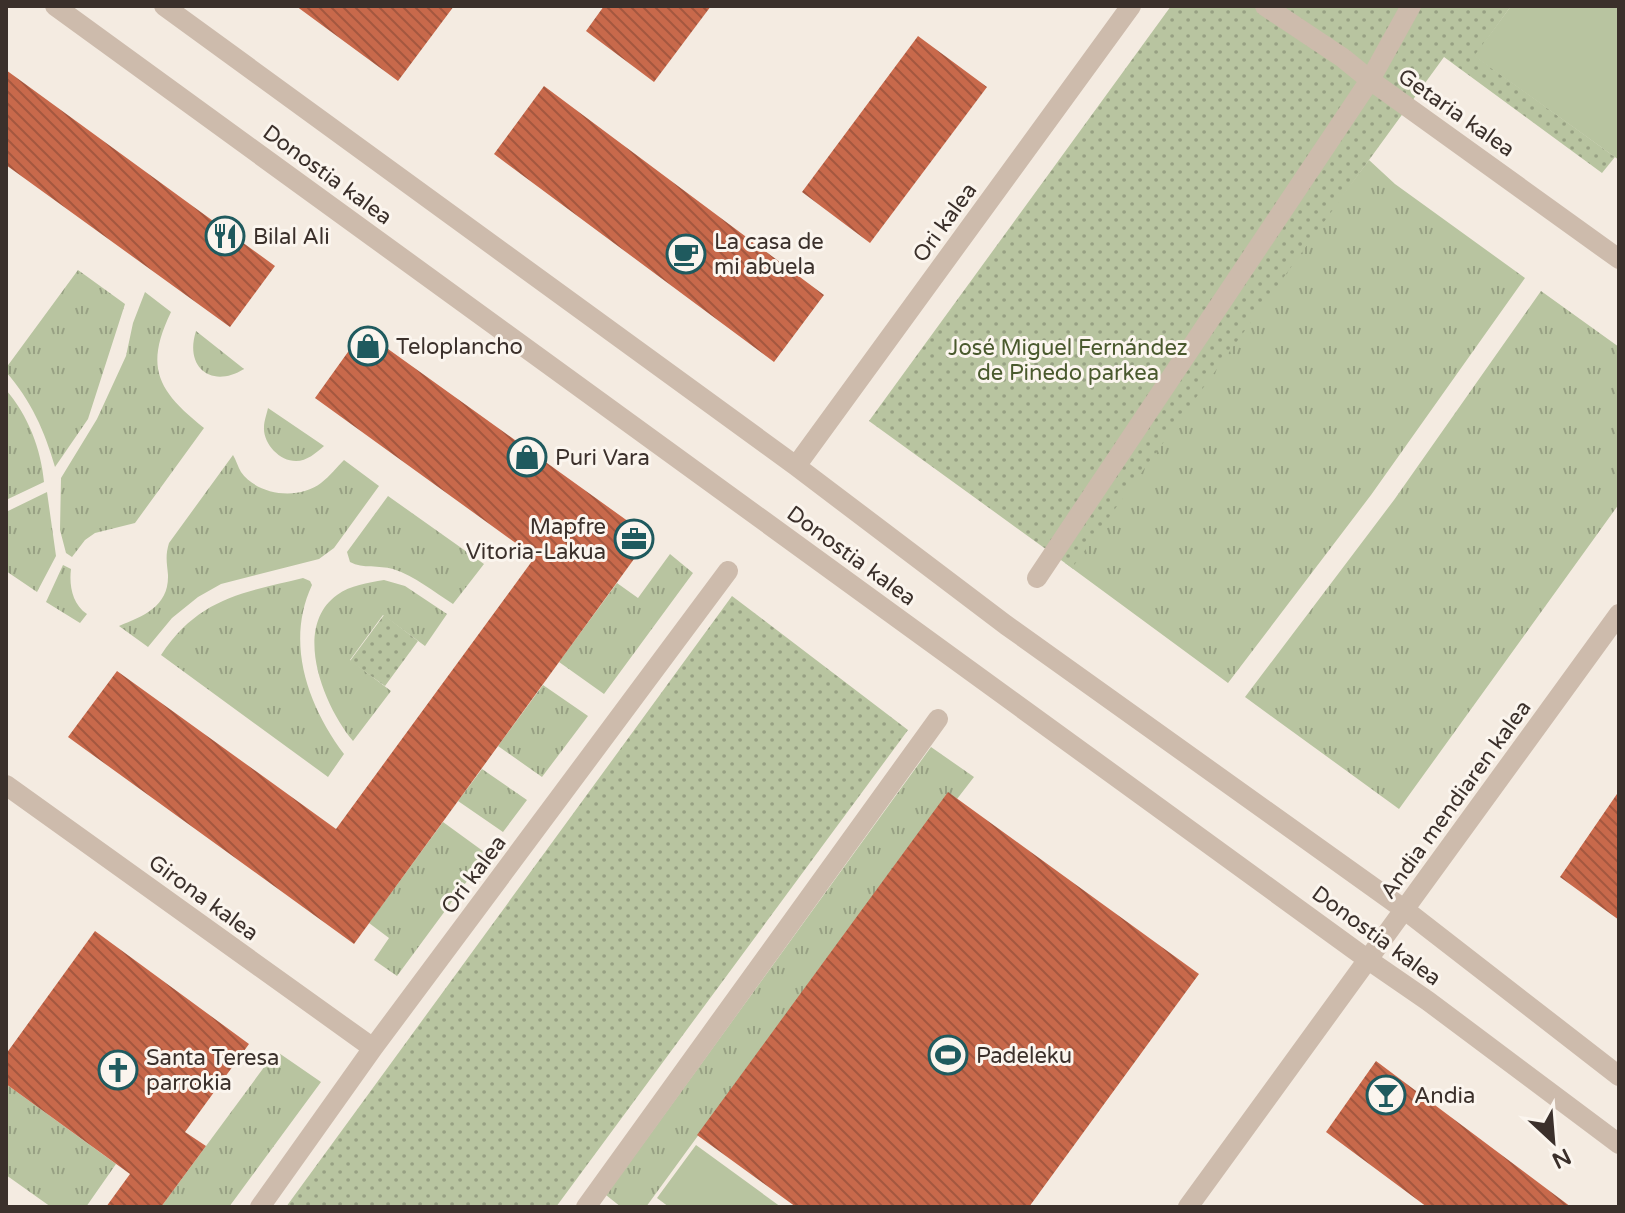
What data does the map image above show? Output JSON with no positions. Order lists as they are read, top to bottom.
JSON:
{
  "streets": {
    "street": [
      "Getaria kalea",
      "Donostia kalea",
      "Ori kalea",
      "Andia mendiaren kalea",
      "Girona kalea"
    ]
  },
  "crossings": [
    ["Donostia kalea", "Ori kalea"],
    ["Donostia kalea", "Andia mendiaren kalea"],
    ["Ori kalea", "Girona kalea"]
  ],
  "parks": ["José Miguel Fernández de Pinedo parkea"],
  "places": {
    "restaurant": ["Bilal Ali"],
    "cafe": ["La casa de mi abuela"],
    "shop": ["Teloplancho", "Puri Vara"],
    "office": ["Mapfre Vitoria-Lakua"],
    "sports": ["Padeleku"],
    "church": ["Santa Teresa parrokia"],
    "bar": ["Andia"]
  },
  "north": "bottom right"
}
